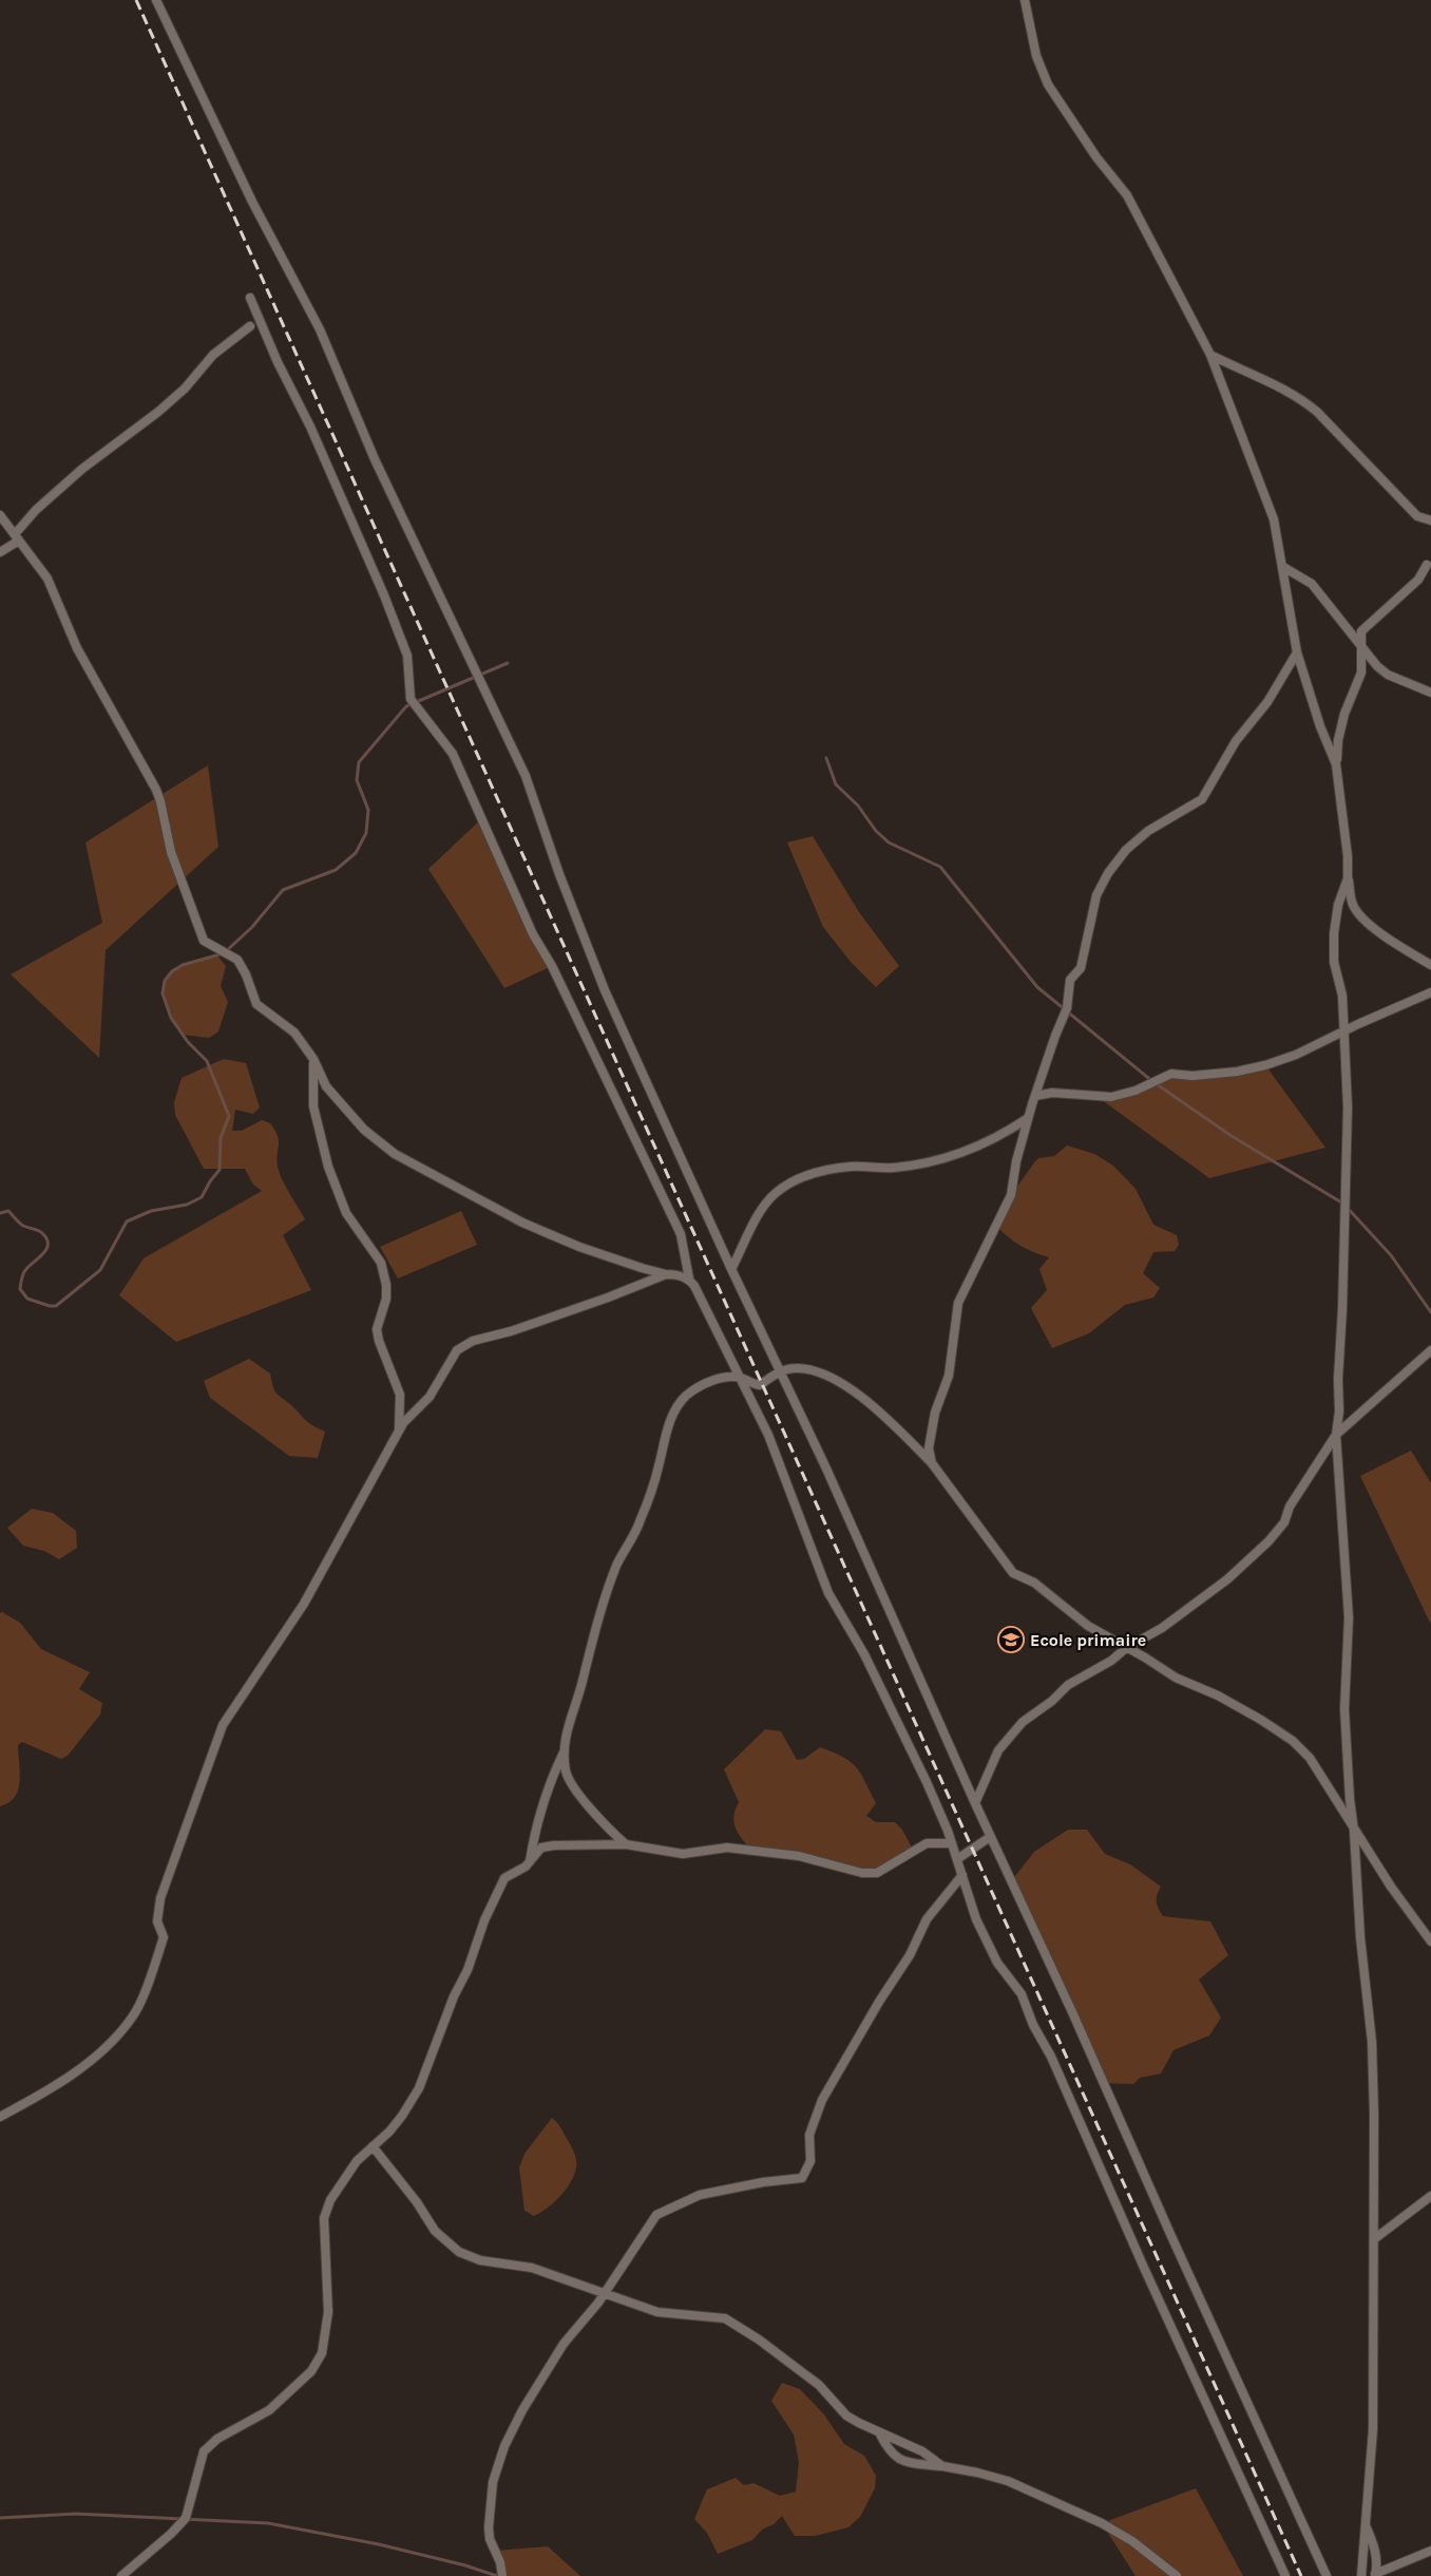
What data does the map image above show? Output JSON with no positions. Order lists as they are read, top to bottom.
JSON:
{
  "places": {
    "school or university": ["Ecole primaire"]
  }
}
